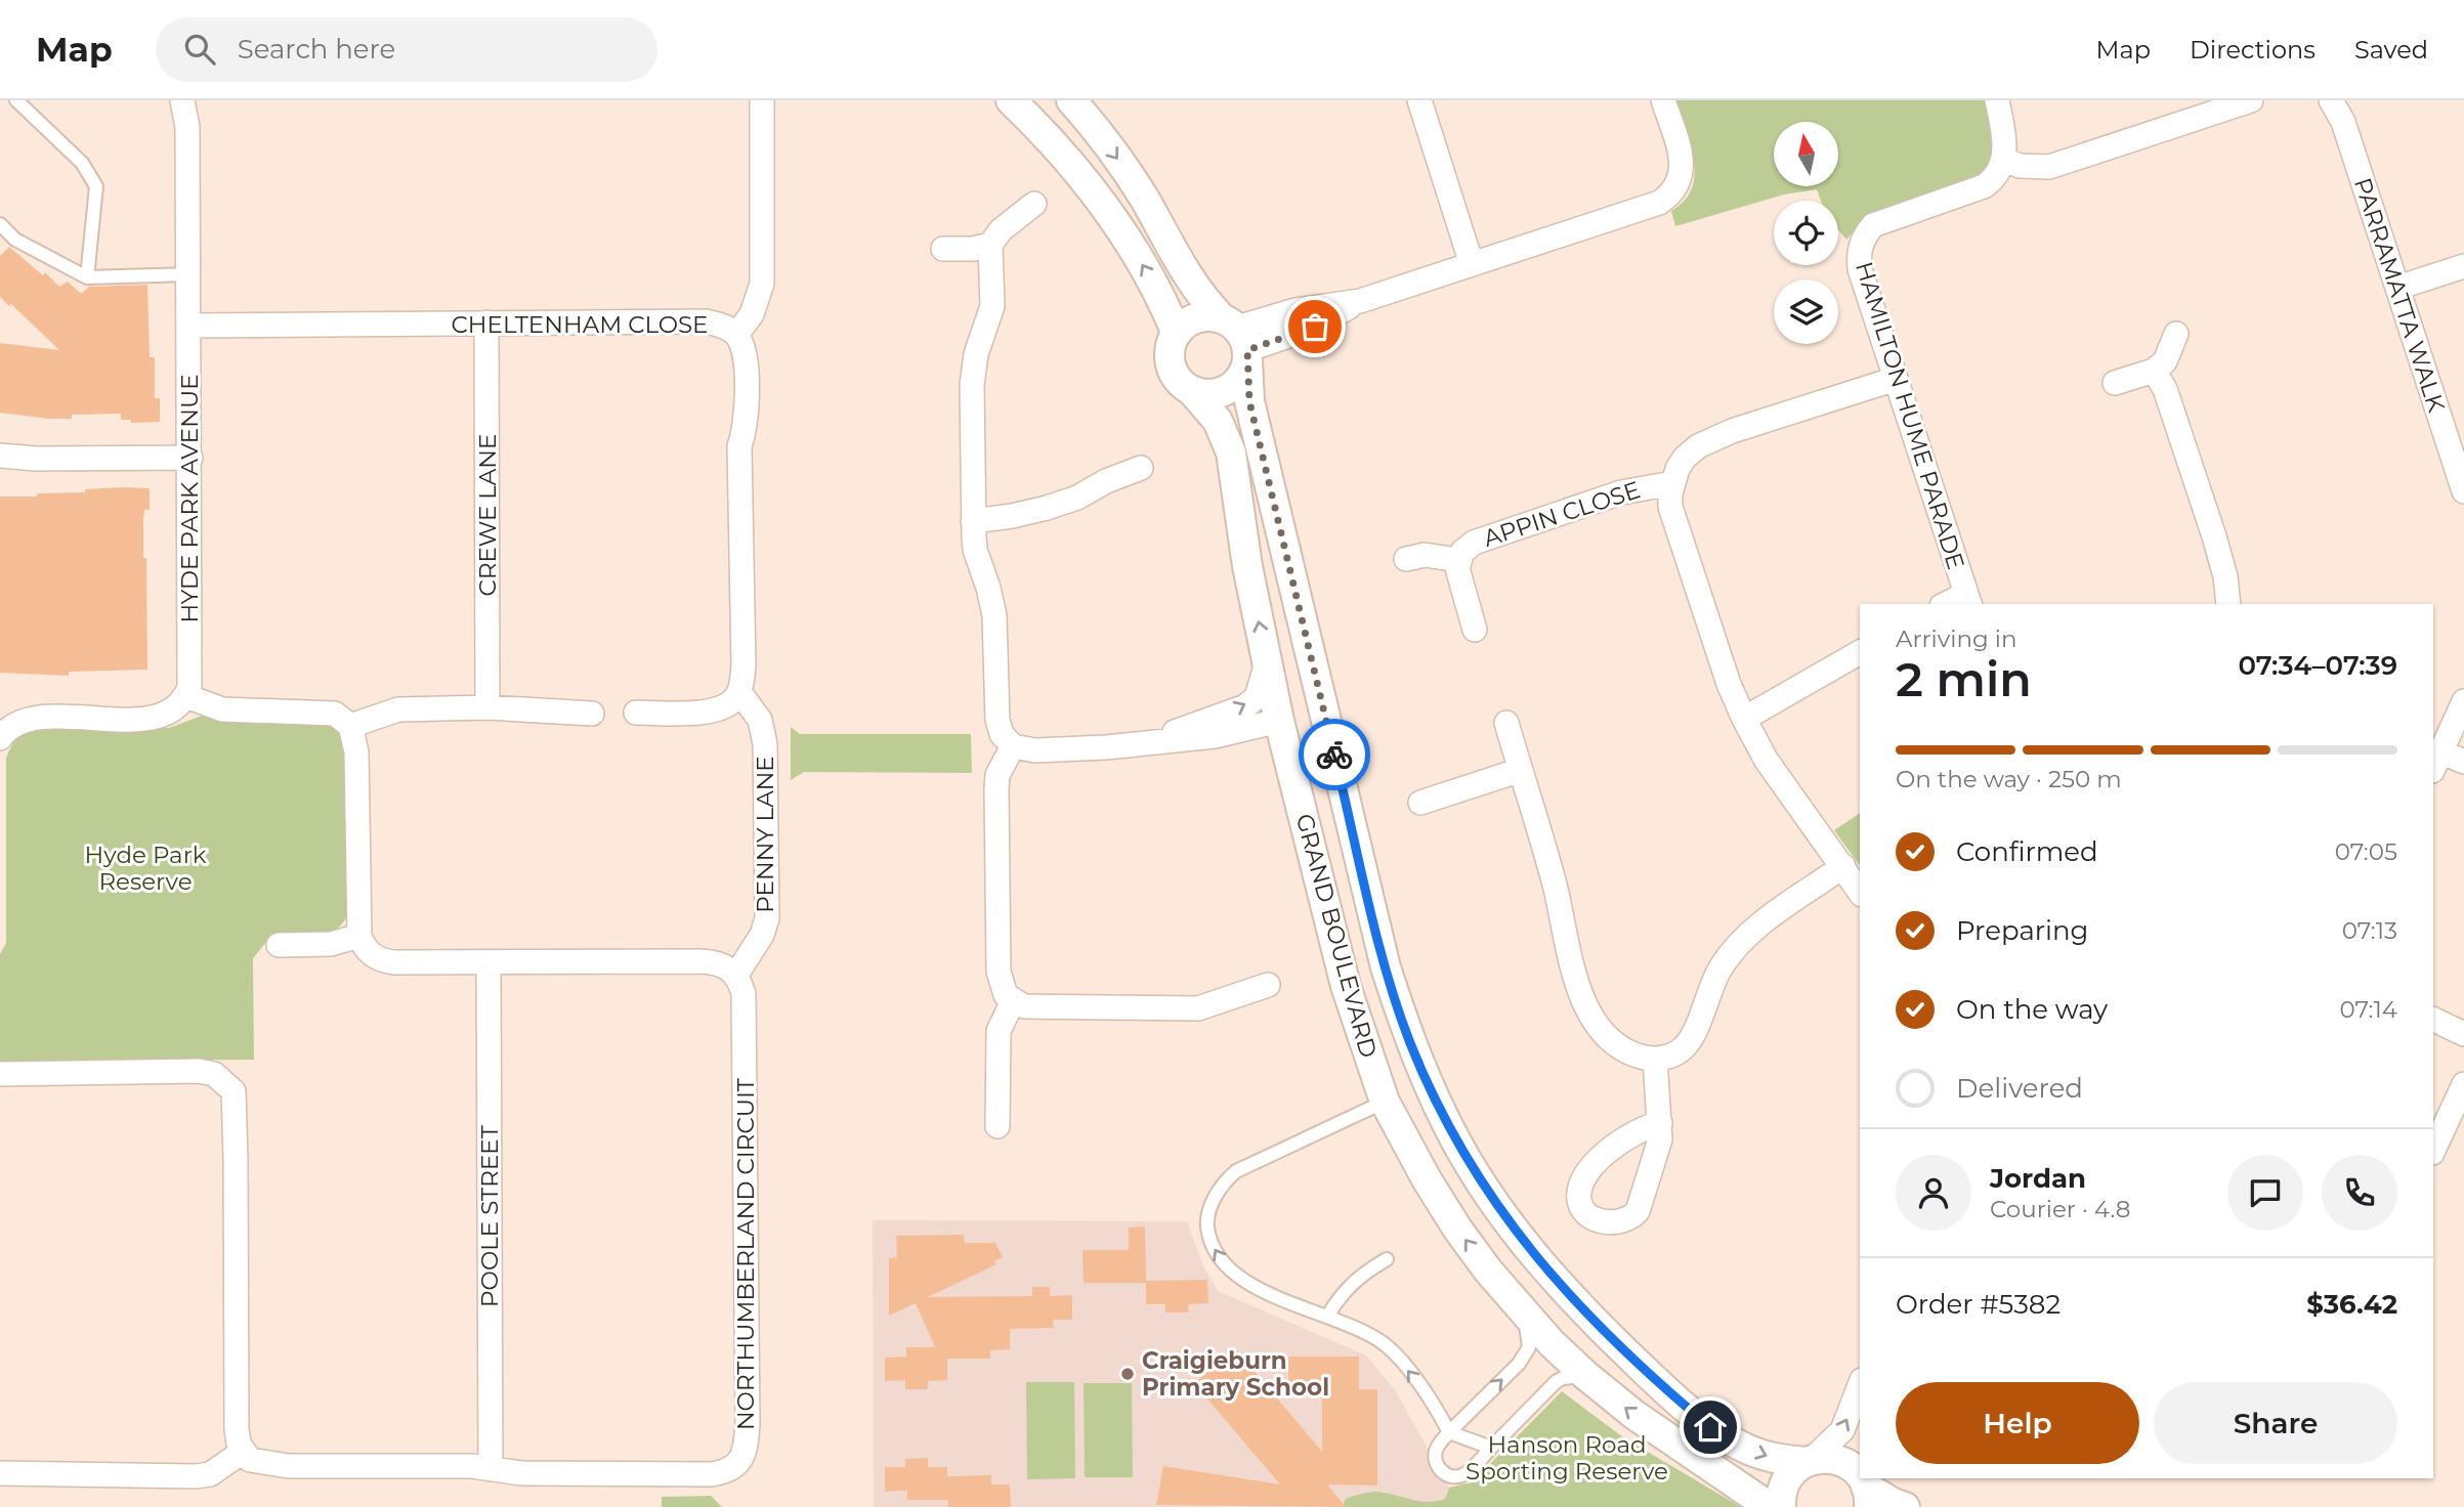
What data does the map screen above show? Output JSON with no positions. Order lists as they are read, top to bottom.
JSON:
{
  "streets": {
    "street": [
      "PARRAMATTA WALK",
      "CHELTENHAM CLOSE",
      "HAMILTON HUME PARADE",
      "HYDE PARK AVENUE",
      "APPIN CLOSE",
      "CREWE LANE",
      "PENNY LANE",
      "GRAND BOULEVARD",
      "POOLE STREET",
      "NORTHUMBERLAND CIRCUIT"
    ]
  },
  "crossings": [
    ["CHELTENHAM CLOSE", "HYDE PARK AVENUE"],
    ["CHELTENHAM CLOSE", "CREWE LANE"],
    ["CHELTENHAM CLOSE", "PENNY LANE"],
    ["PENNY LANE", "NORTHUMBERLAND CIRCUIT"],
    ["POOLE STREET", "NORTHUMBERLAND CIRCUIT"]
  ],
  "parks": ["Hyde Park Reserve", "Hanson Road Sporting Reserve"],
  "places": ["Craigieburn Primary School"],
  "north": "top",
  "page": {
    "header": "Map",
    "search": "Search here",
    "nav": ["Map", "Directions", "Saved"],
    "heading": ["2 min", "Arriving in", "07:34–07:39"],
    "panel": [
      "Jordan",
      "Courier · 4.8",
      "Order #5382",
      "$36.42"
    ],
    "bar": "On the way · 250 m",
    "list": [
      ["Confirmed", "07:05"],
      ["Preparing", "07:13"],
      ["On the way", "07:14"],
      "Delivered"
    ],
    "buttons": ["Help", "Share"]
  }
}
